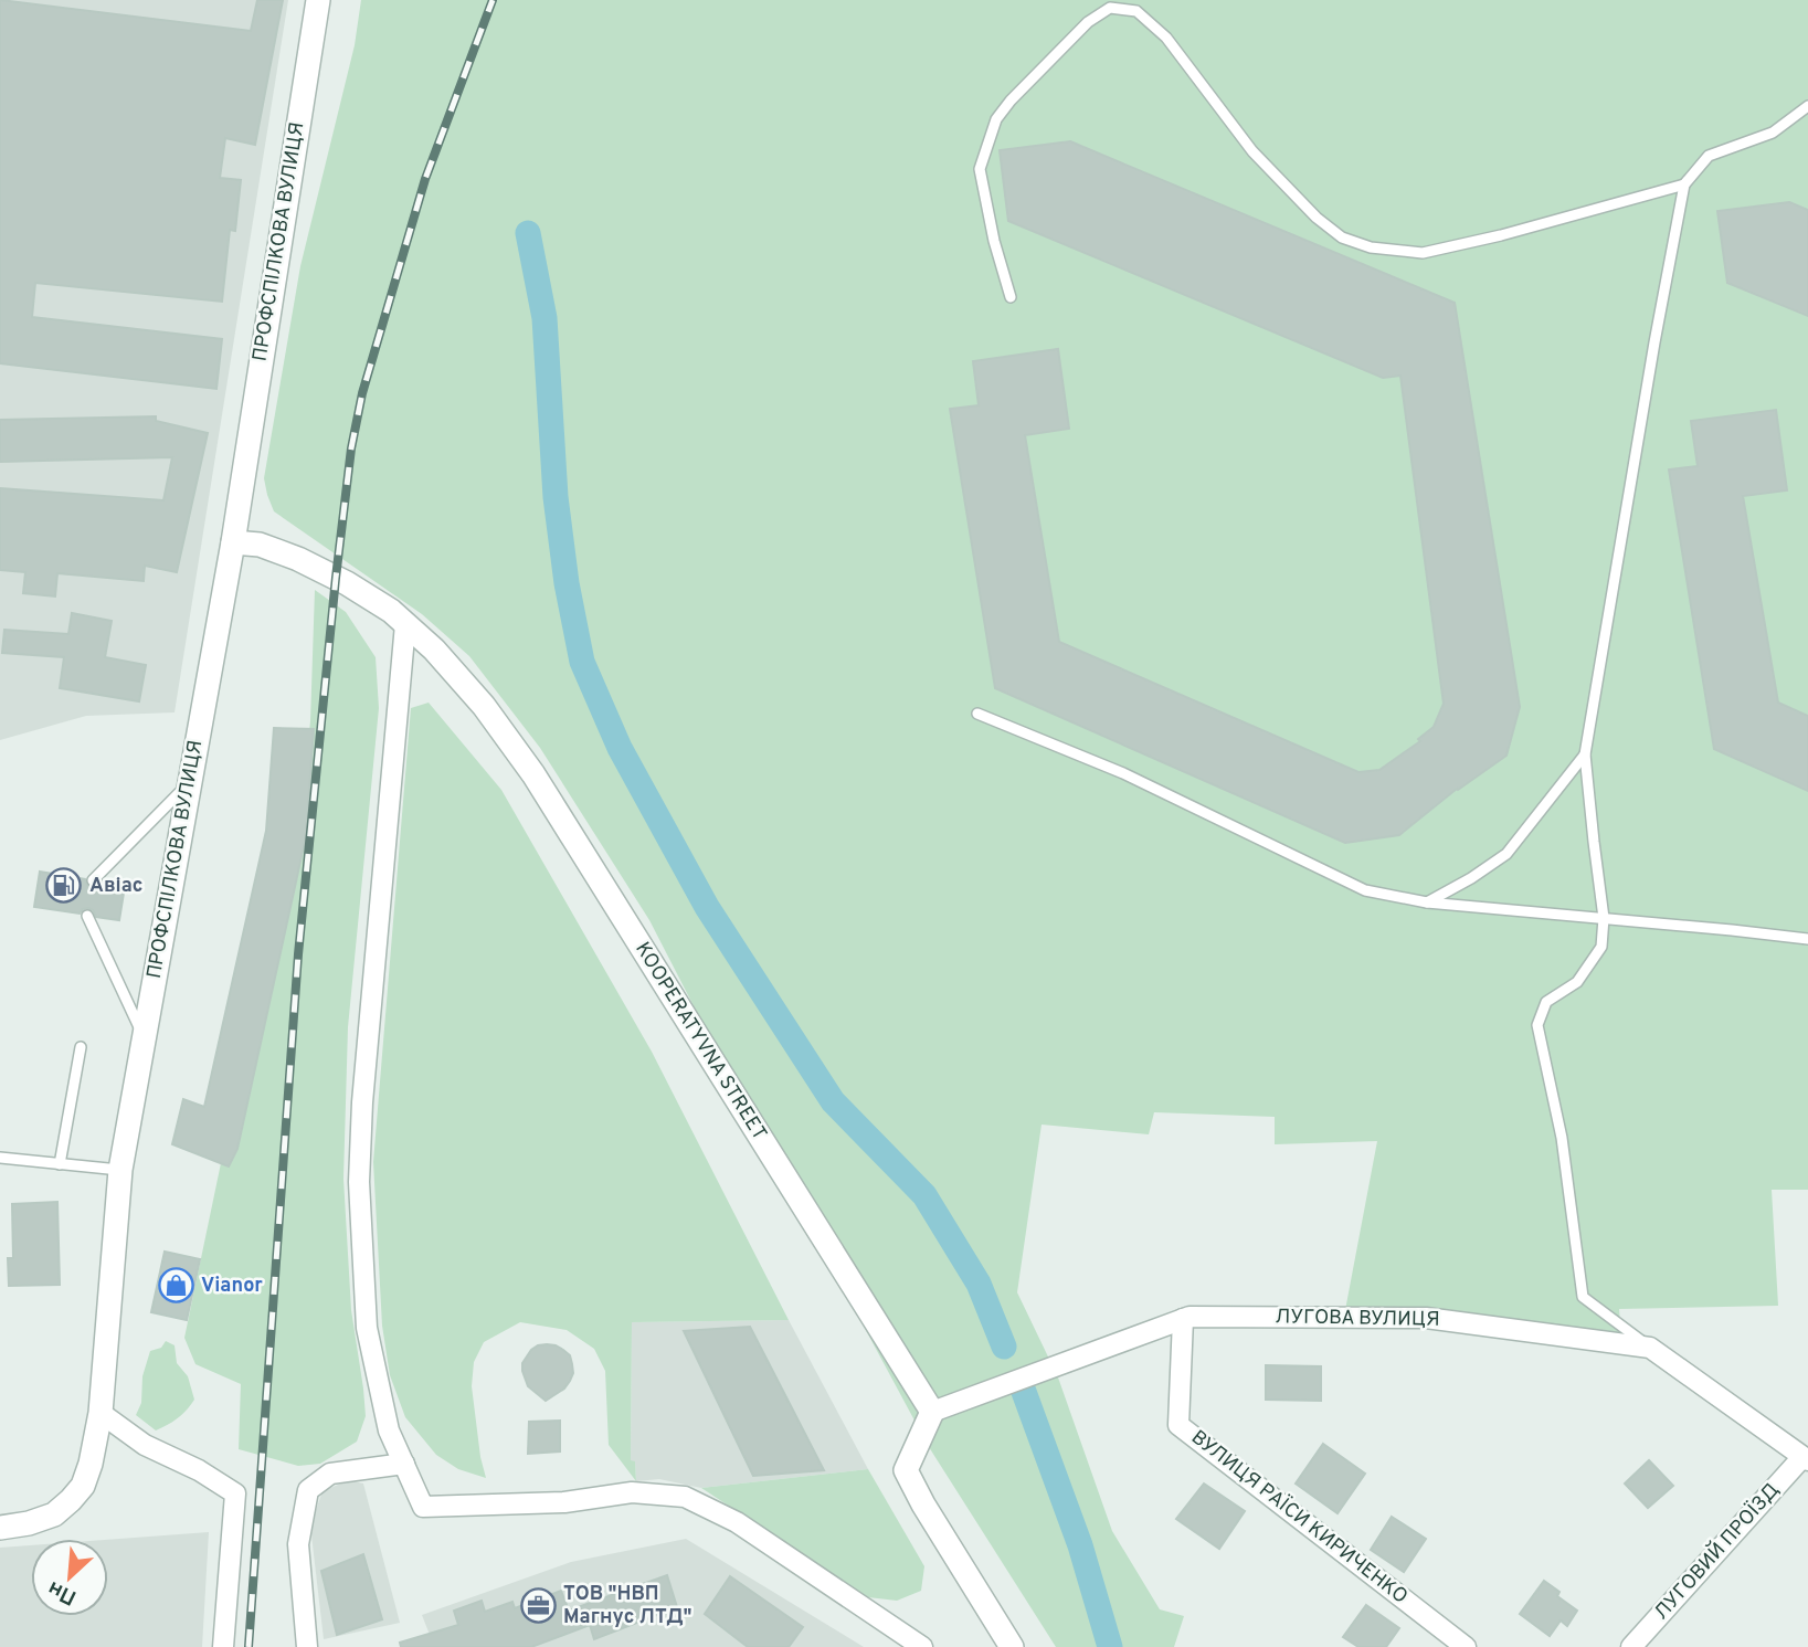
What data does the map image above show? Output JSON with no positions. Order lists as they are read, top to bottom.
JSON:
{
  "streets": {
    "street": [
      "ПРОФСПІЛКОВА ВУЛИЦЯ",
      "KOOPERATYVNA STREET",
      "ЛУГОВА ВУЛИЦЯ",
      "ВУЛИЦЯ РАЇСИ КИРИЧЕНКО",
      "ЛУГОВИЙ ПРОЇЗД"
    ]
  },
  "crossings": [
    ["ПРОФСПІЛКОВА ВУЛИЦЯ", "KOOPERATYVNA STREET"],
    ["KOOPERATYVNA STREET", "ЛУГОВА ВУЛИЦЯ"],
    ["ЛУГОВА ВУЛИЦЯ", "ВУЛИЦЯ РАЇСИ КИРИЧЕНКО"],
    ["ЛУГОВА ВУЛИЦЯ", "ЛУГОВИЙ ПРОЇЗД"]
  ],
  "places": {
    "fuel station": ["Авіас"],
    "shop": ["Vianor"],
    "office": ["ТОВ \"НВП Магнус ЛТД\""]
  },
  "north": "bottom left"
}
